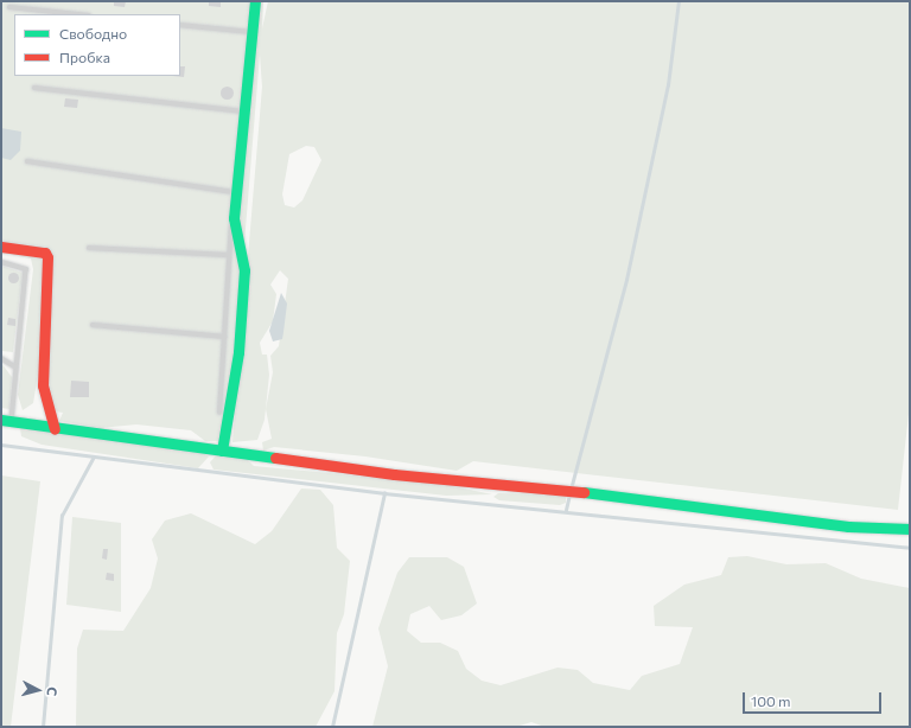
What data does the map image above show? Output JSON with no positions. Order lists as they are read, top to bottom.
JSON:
{
  "legend": ["Свободно", "Пробка"],
  "scale_bar": "100 m",
  "north": "right"
}
